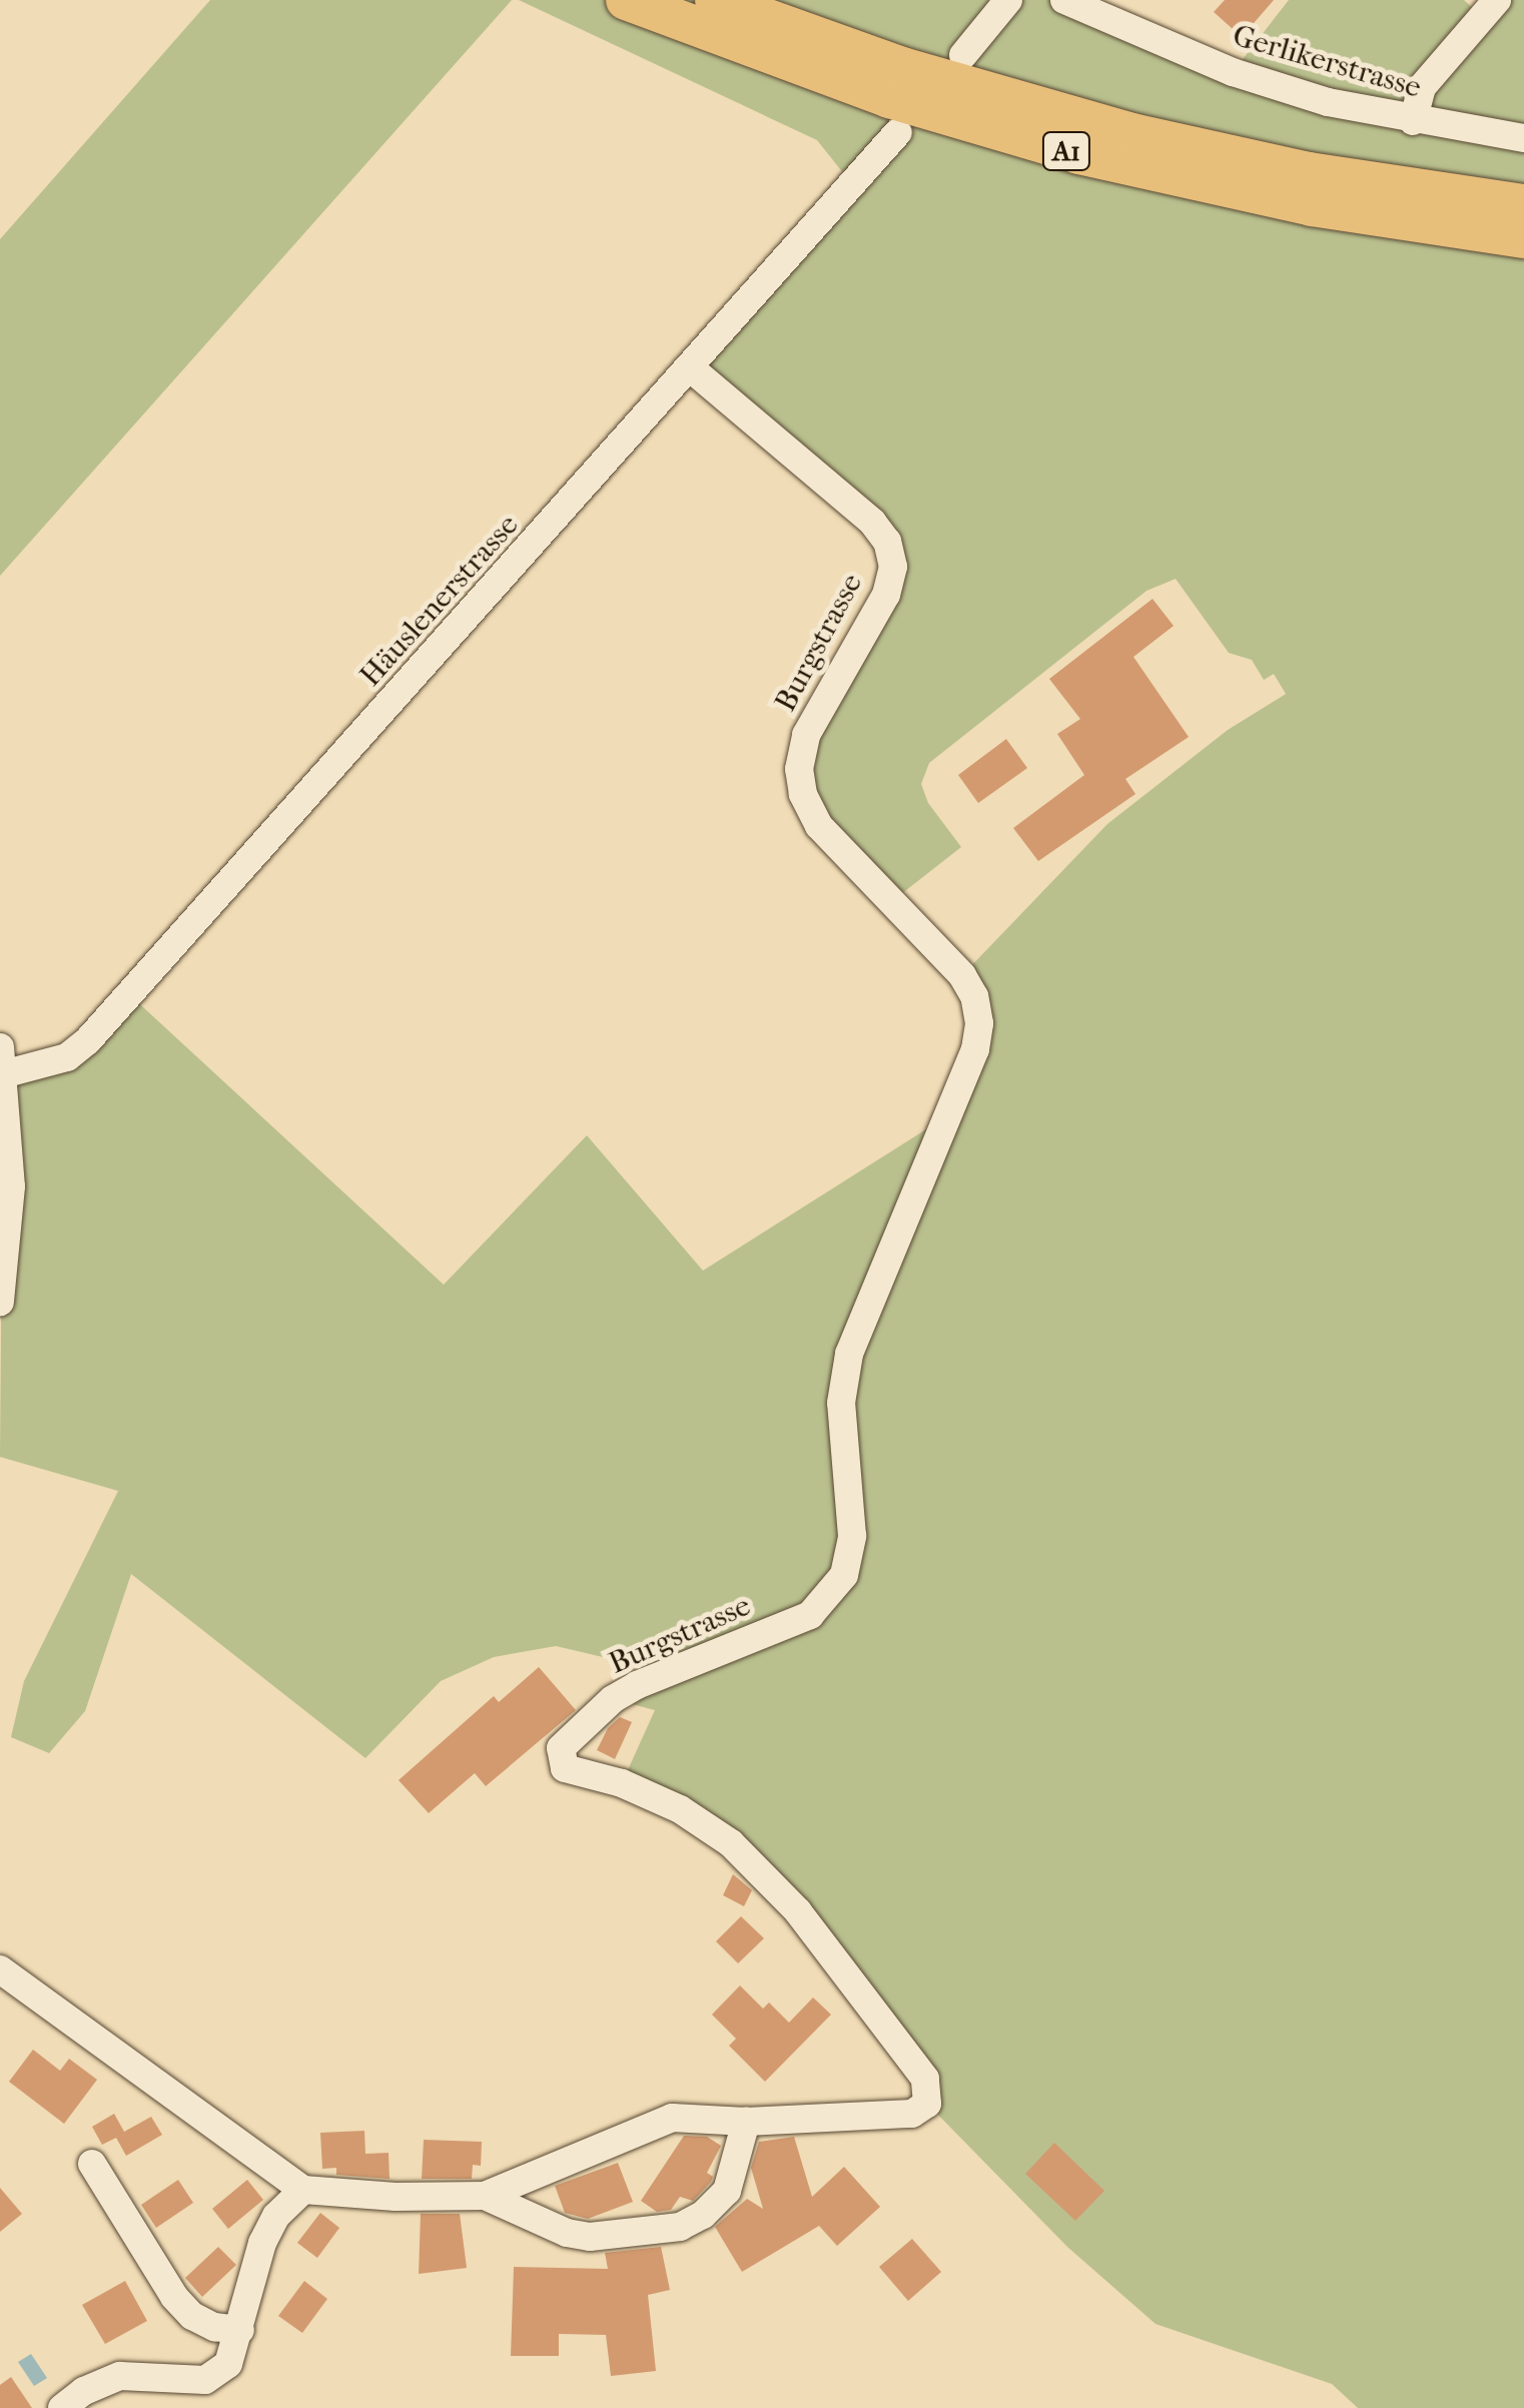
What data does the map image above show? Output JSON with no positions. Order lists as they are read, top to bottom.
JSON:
{
  "streets": {
    "highway": ["A1"],
    "street": ["Gerlikerstrasse", "Häuslenerstrasse", "Burgstrasse"]
  },
  "crossings": [
    ["Häuslenerstrasse", "Burgstrasse"]
  ]
}
